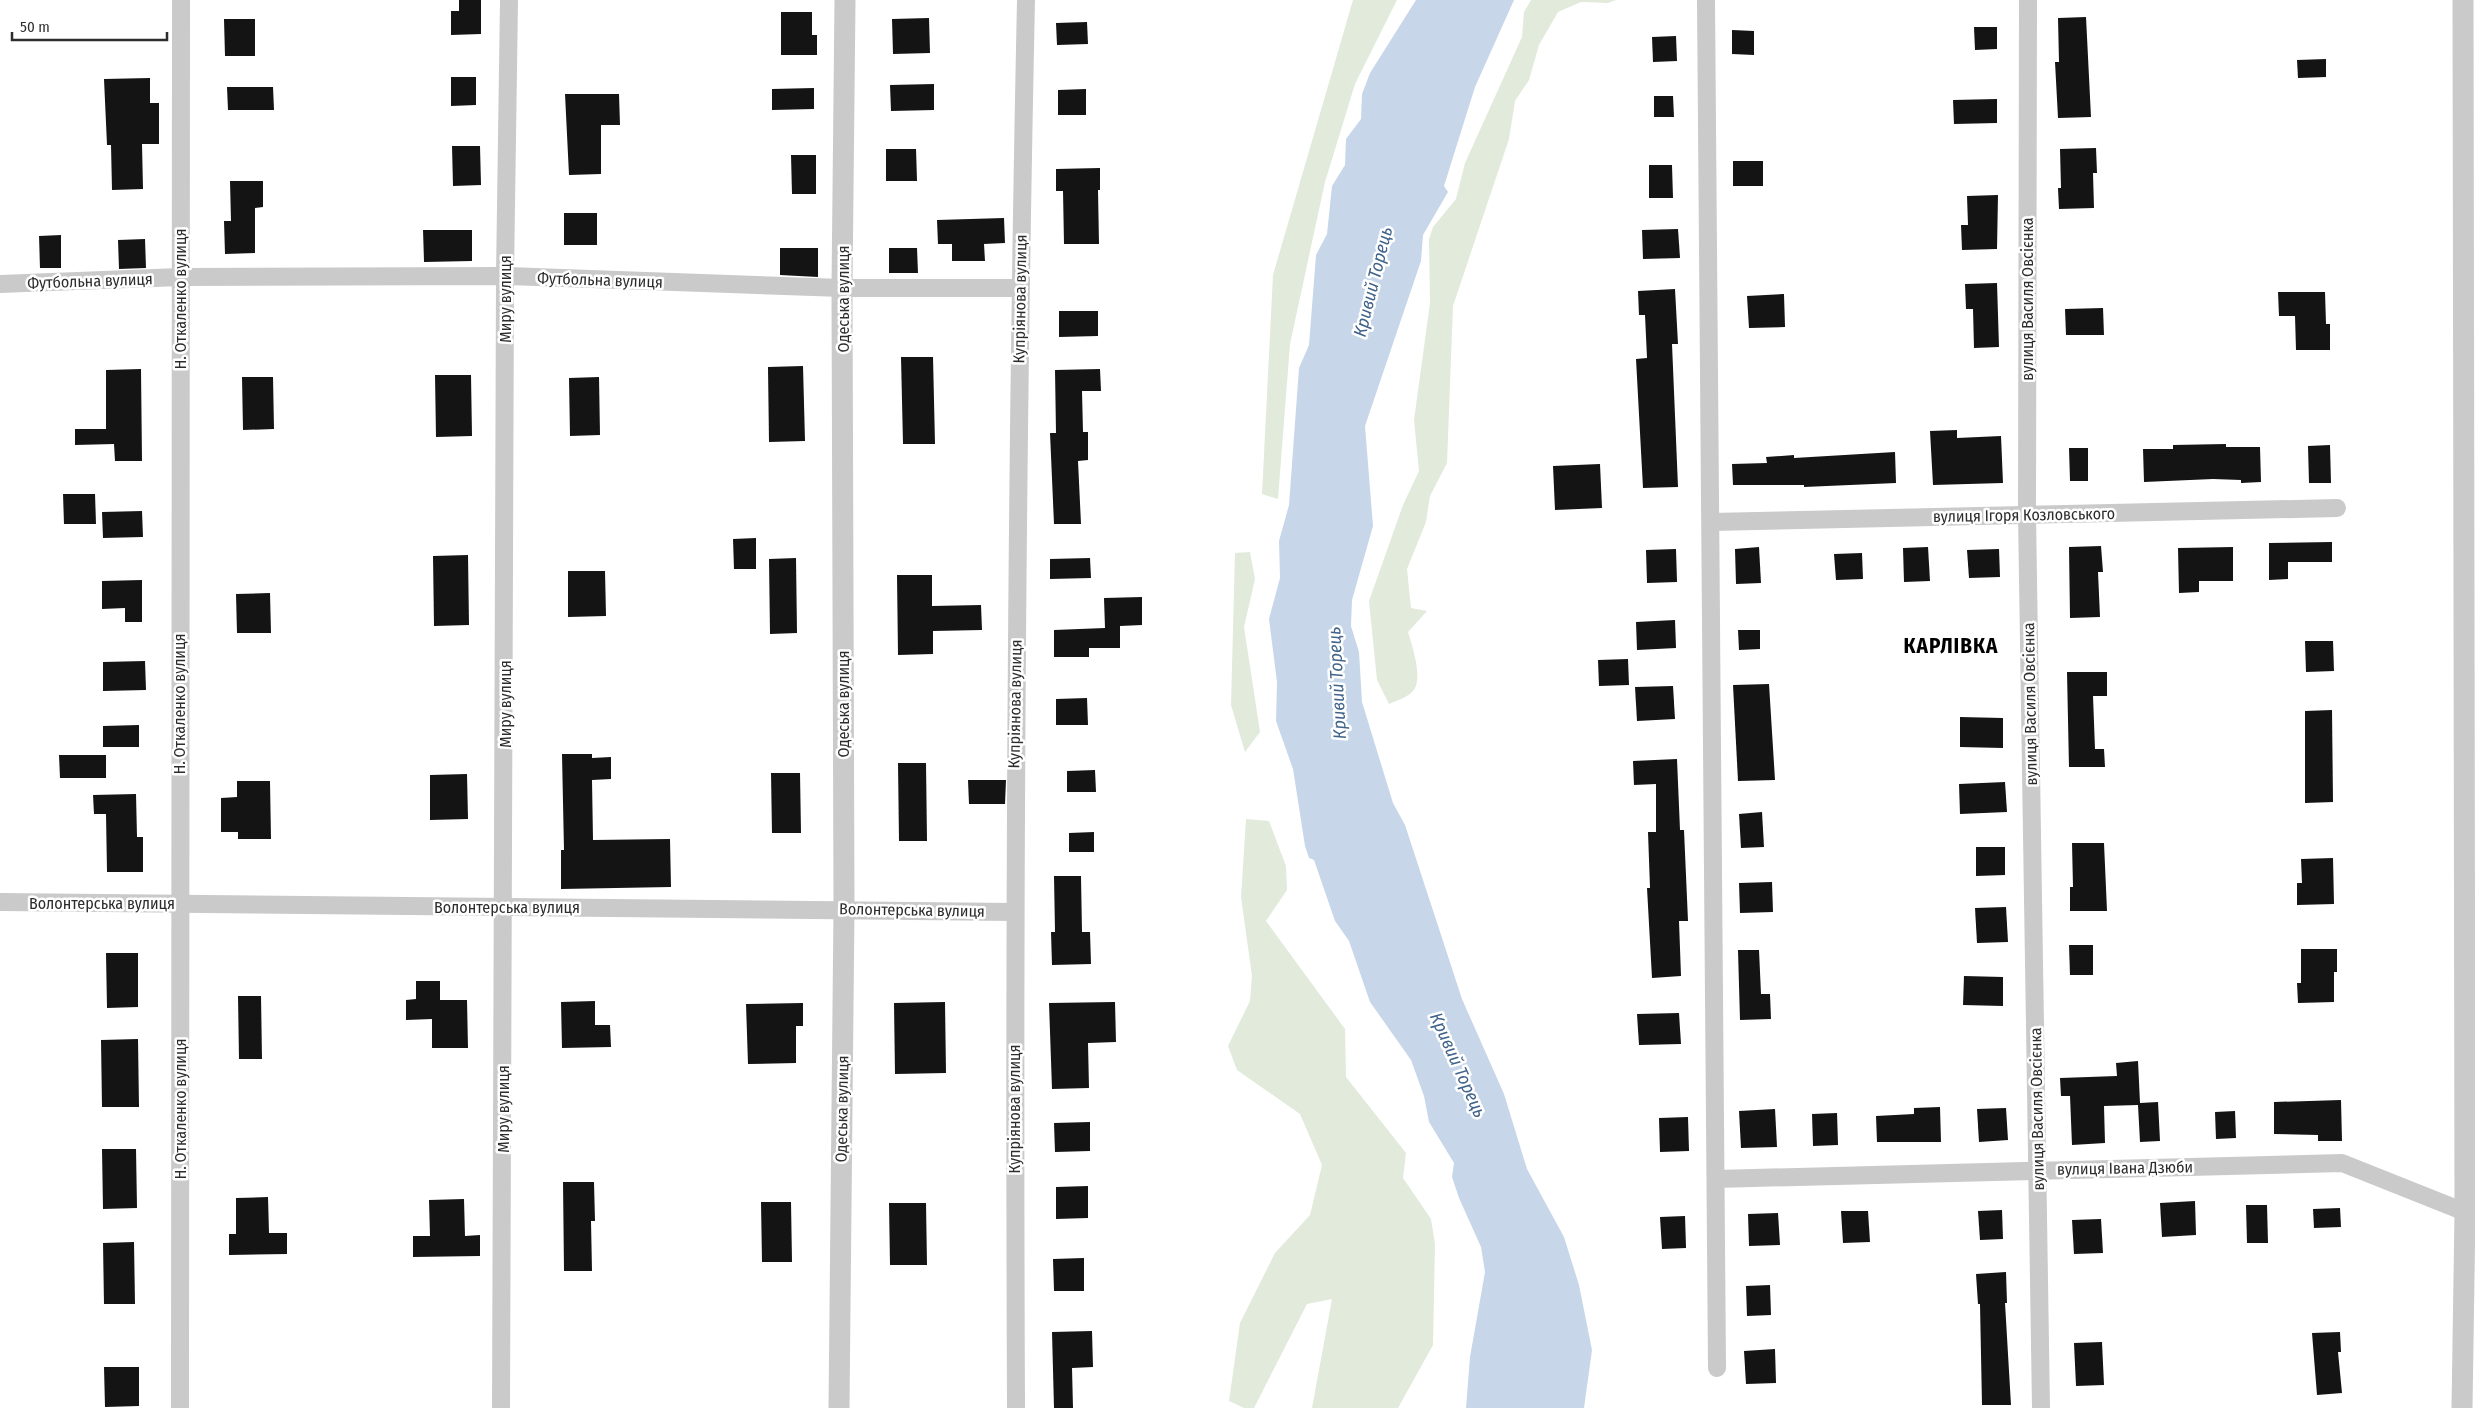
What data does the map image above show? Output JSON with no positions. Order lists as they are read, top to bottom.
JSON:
{
  "streets": {
    "street": [
      "Футбольна вулиця",
      "Н. Откаленко вулиця",
      "Миру вулиця",
      "Одеська вулиця",
      "Купріянова вулиця",
      "вулиця Василя Овсієнка",
      "вулиця Ігоря Козловського",
      "Волонтерська вулиця",
      "вулиця Івана Дзюби"
    ]
  },
  "crossings": [
    ["Футбольна вулиця", "Н. Откаленко вулиця"],
    ["Футбольна вулиця", "Миру вулиця"],
    ["Футбольна вулиця", "Одеська вулиця"],
    ["Футбольна вулиця", "Купріянова вулиця"],
    ["Н. Откаленко вулиця", "Волонтерська вулиця"],
    ["Миру вулиця", "Волонтерська вулиця"],
    ["Одеська вулиця", "Волонтерська вулиця"],
    ["Купріянова вулиця", "Волонтерська вулиця"],
    ["вулиця Василя Овсієнка", "вулиця Ігоря Козловського"],
    ["вулиця Василя Овсієнка", "вулиця Івана Дзюби"]
  ],
  "districts": ["КАРЛІВКА"],
  "water": ["Кривий Торець"],
  "scale_bar": "50 m"
}
